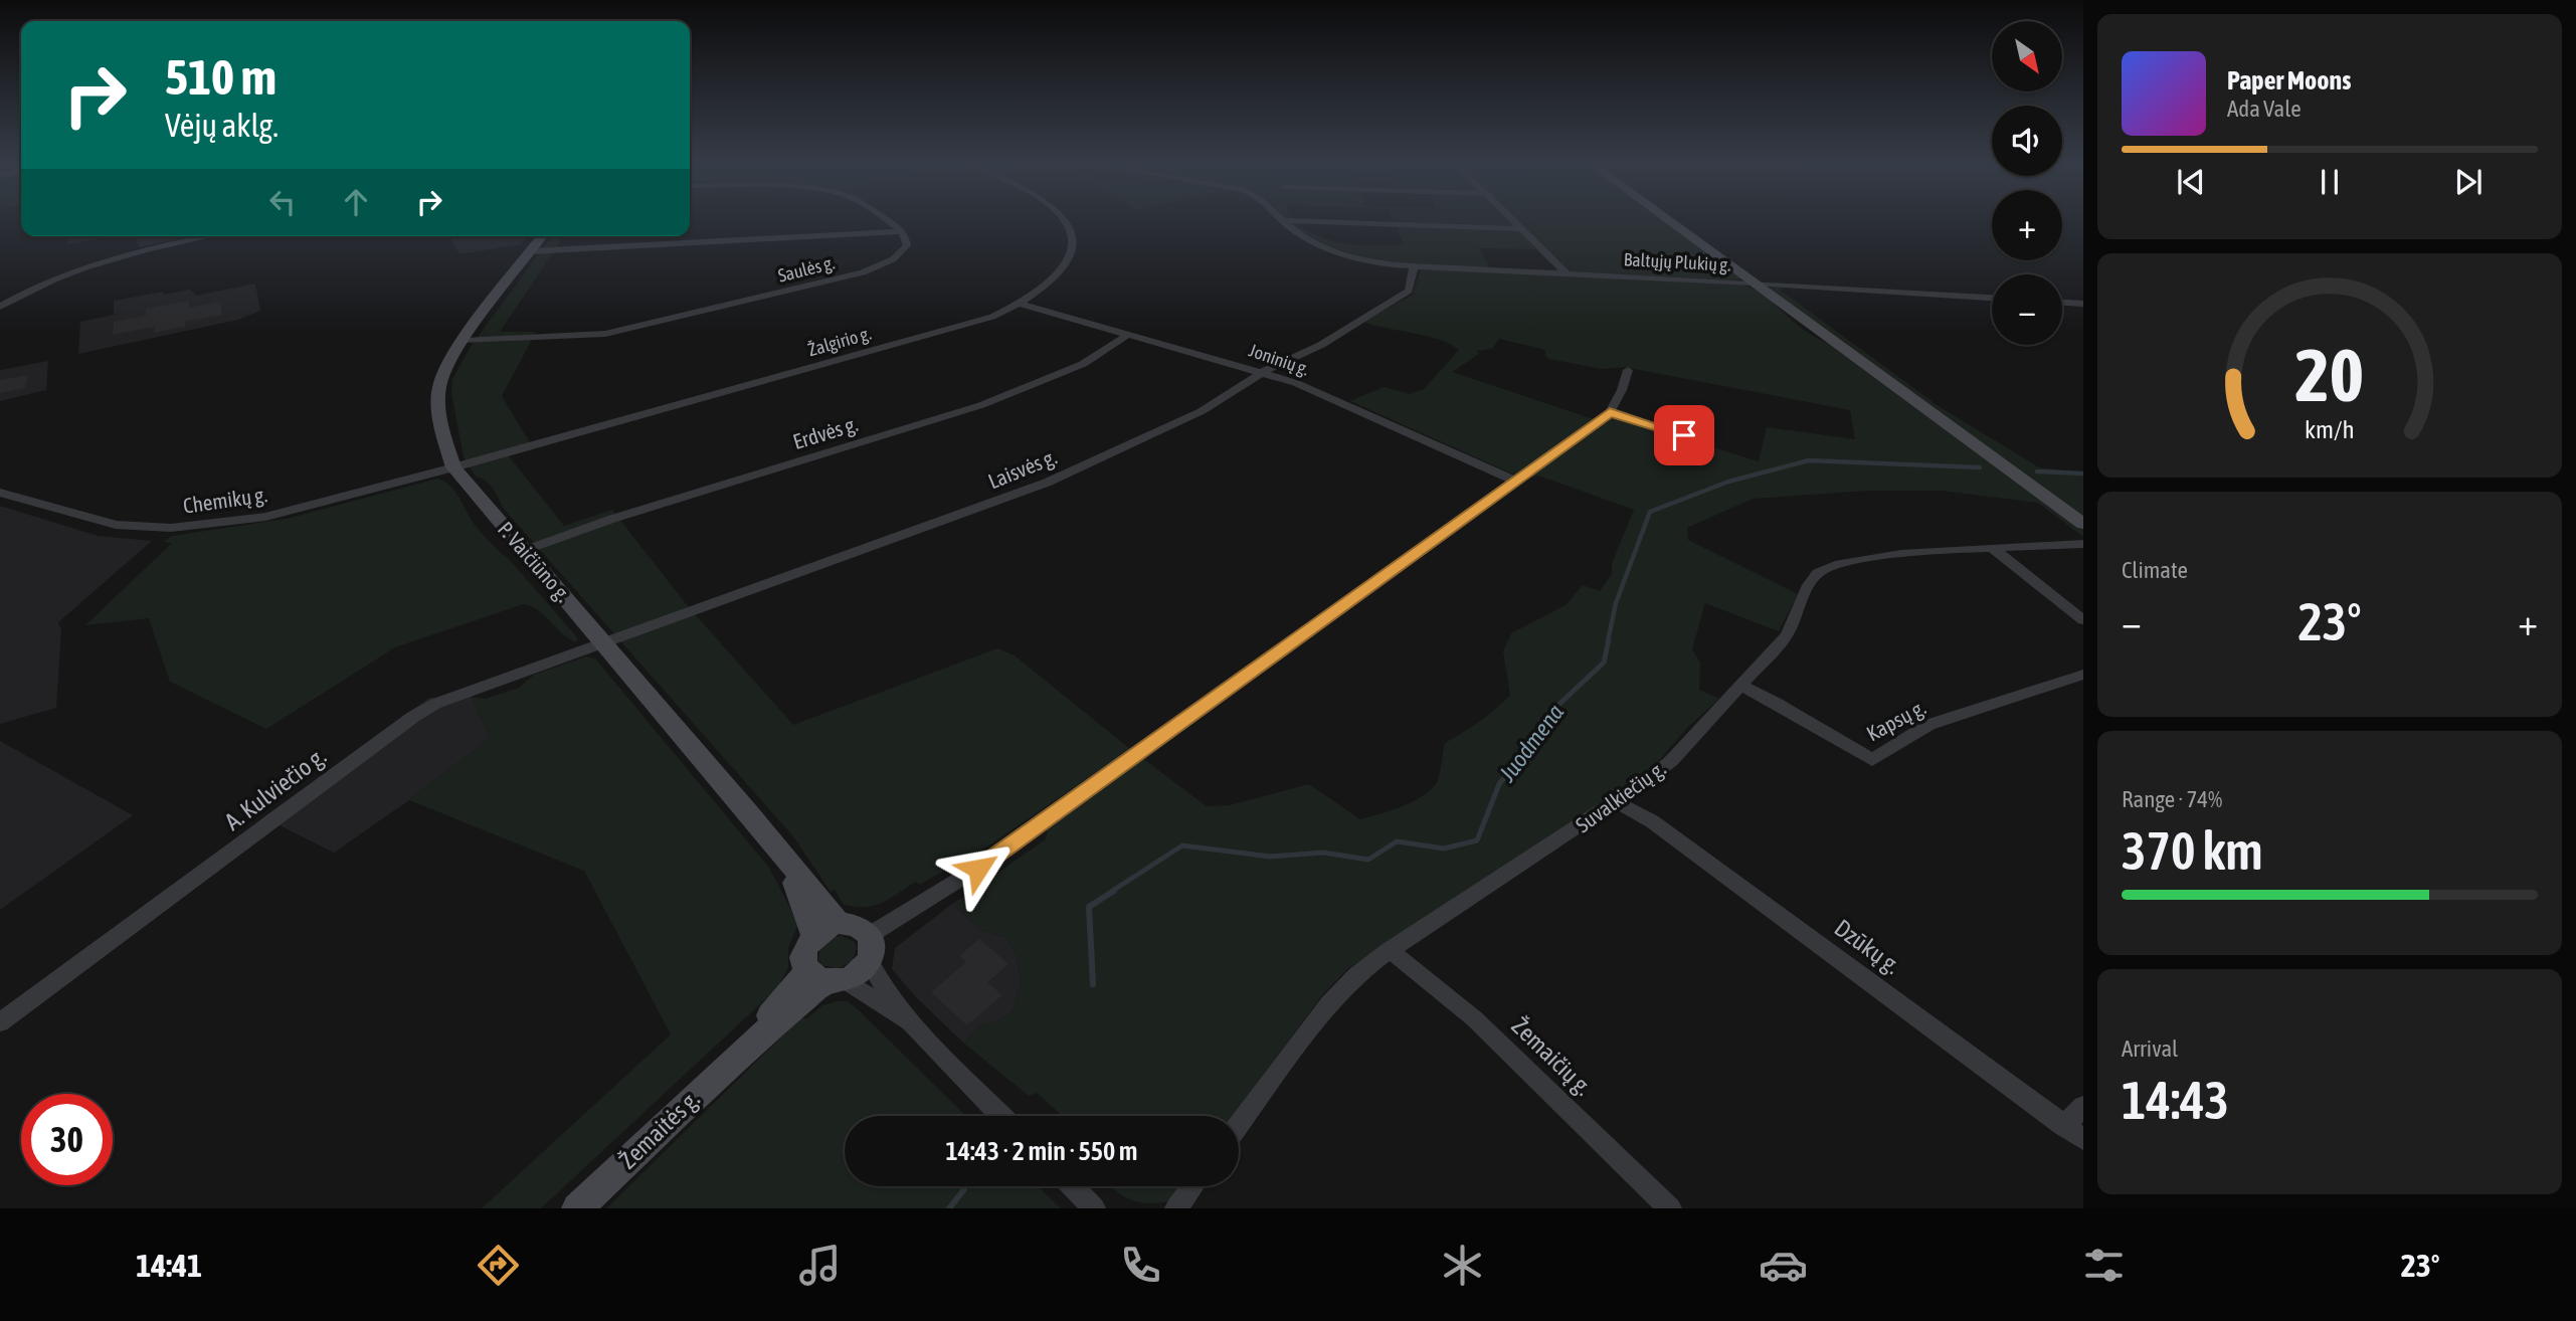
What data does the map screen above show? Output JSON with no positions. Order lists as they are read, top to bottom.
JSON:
{
  "streets": {
    "main road": ["P. Vaičiūno g.", "Žemaitės g."],
    "street": [
      "Baltųjų Plukių g.",
      "Saulės g.",
      "Žalgirio g.",
      "Joninių g.",
      "Erdvės g.",
      "Laisvės g.",
      "Chemikų g.",
      "Kapsų g.",
      "A. Kulviečio g.",
      "Suvalkiečių g.",
      "Dzūkų g.",
      "Žemaičių g."
    ]
  },
  "crossings": [
    ["Baltųjų Plukių g.", "Laisvės g."],
    ["Saulės g.", "P. Vaičiūno g."],
    ["Žalgirio g.", "Joninių g."],
    ["Žalgirio g.", "Chemikų g."],
    ["Žalgirio g.", "P. Vaičiūno g."],
    ["Joninių g.", "Erdvės g."],
    ["Joninių g.", "Laisvės g."],
    ["Erdvės g.", "P. Vaičiūno g."],
    ["Laisvės g.", "P. Vaičiūno g."],
    ["Laisvės g.", "A. Kulviečio g."],
    ["Chemikų g.", "P. Vaičiūno g."],
    ["P. Vaičiūno g.", "A. Kulviečio g."],
    ["P. Vaičiūno g.", "Žemaitės g."],
    ["Kapsų g.", "Suvalkiečių g."],
    ["Suvalkiečių g.", "Dzūkų g."],
    ["Suvalkiečių g.", "Žemaičių g."]
  ],
  "water": ["Juodmena"],
  "north": "bottom right",
  "page": {
    "map_buttons": ["+", "−"],
    "turn": ["510 m", "Vėjų aklg."],
    "song": ["Paper Moons", "Ada Vale"],
    "tile": [
      "Climate",
      ["Range · 74%", "370 km"],
      ["Arrival", "14:43"]
    ],
    "heat": ["−", "23°", "+"],
    "limit": "30",
    "trip": "14:43 · 2 min · 550 m",
    "tabs": ["14:41", "23°"],
    "gauge": ["20", "km/h"]
  }
}
